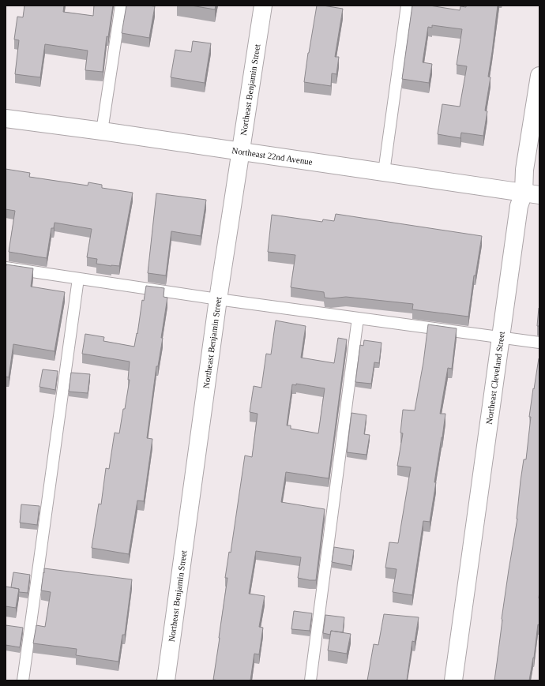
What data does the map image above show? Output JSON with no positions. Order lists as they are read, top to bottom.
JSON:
{
  "streets": {
    "street": ["Northeast Benjamin Street", "Northeast 22nd Avenue", "Northeast Cleveland Street"]
  },
  "crossings": [
    ["Northeast Benjamin Street", "Northeast 22nd Avenue"],
    ["Northeast 22nd Avenue", "Northeast Cleveland Street"]
  ]
}
